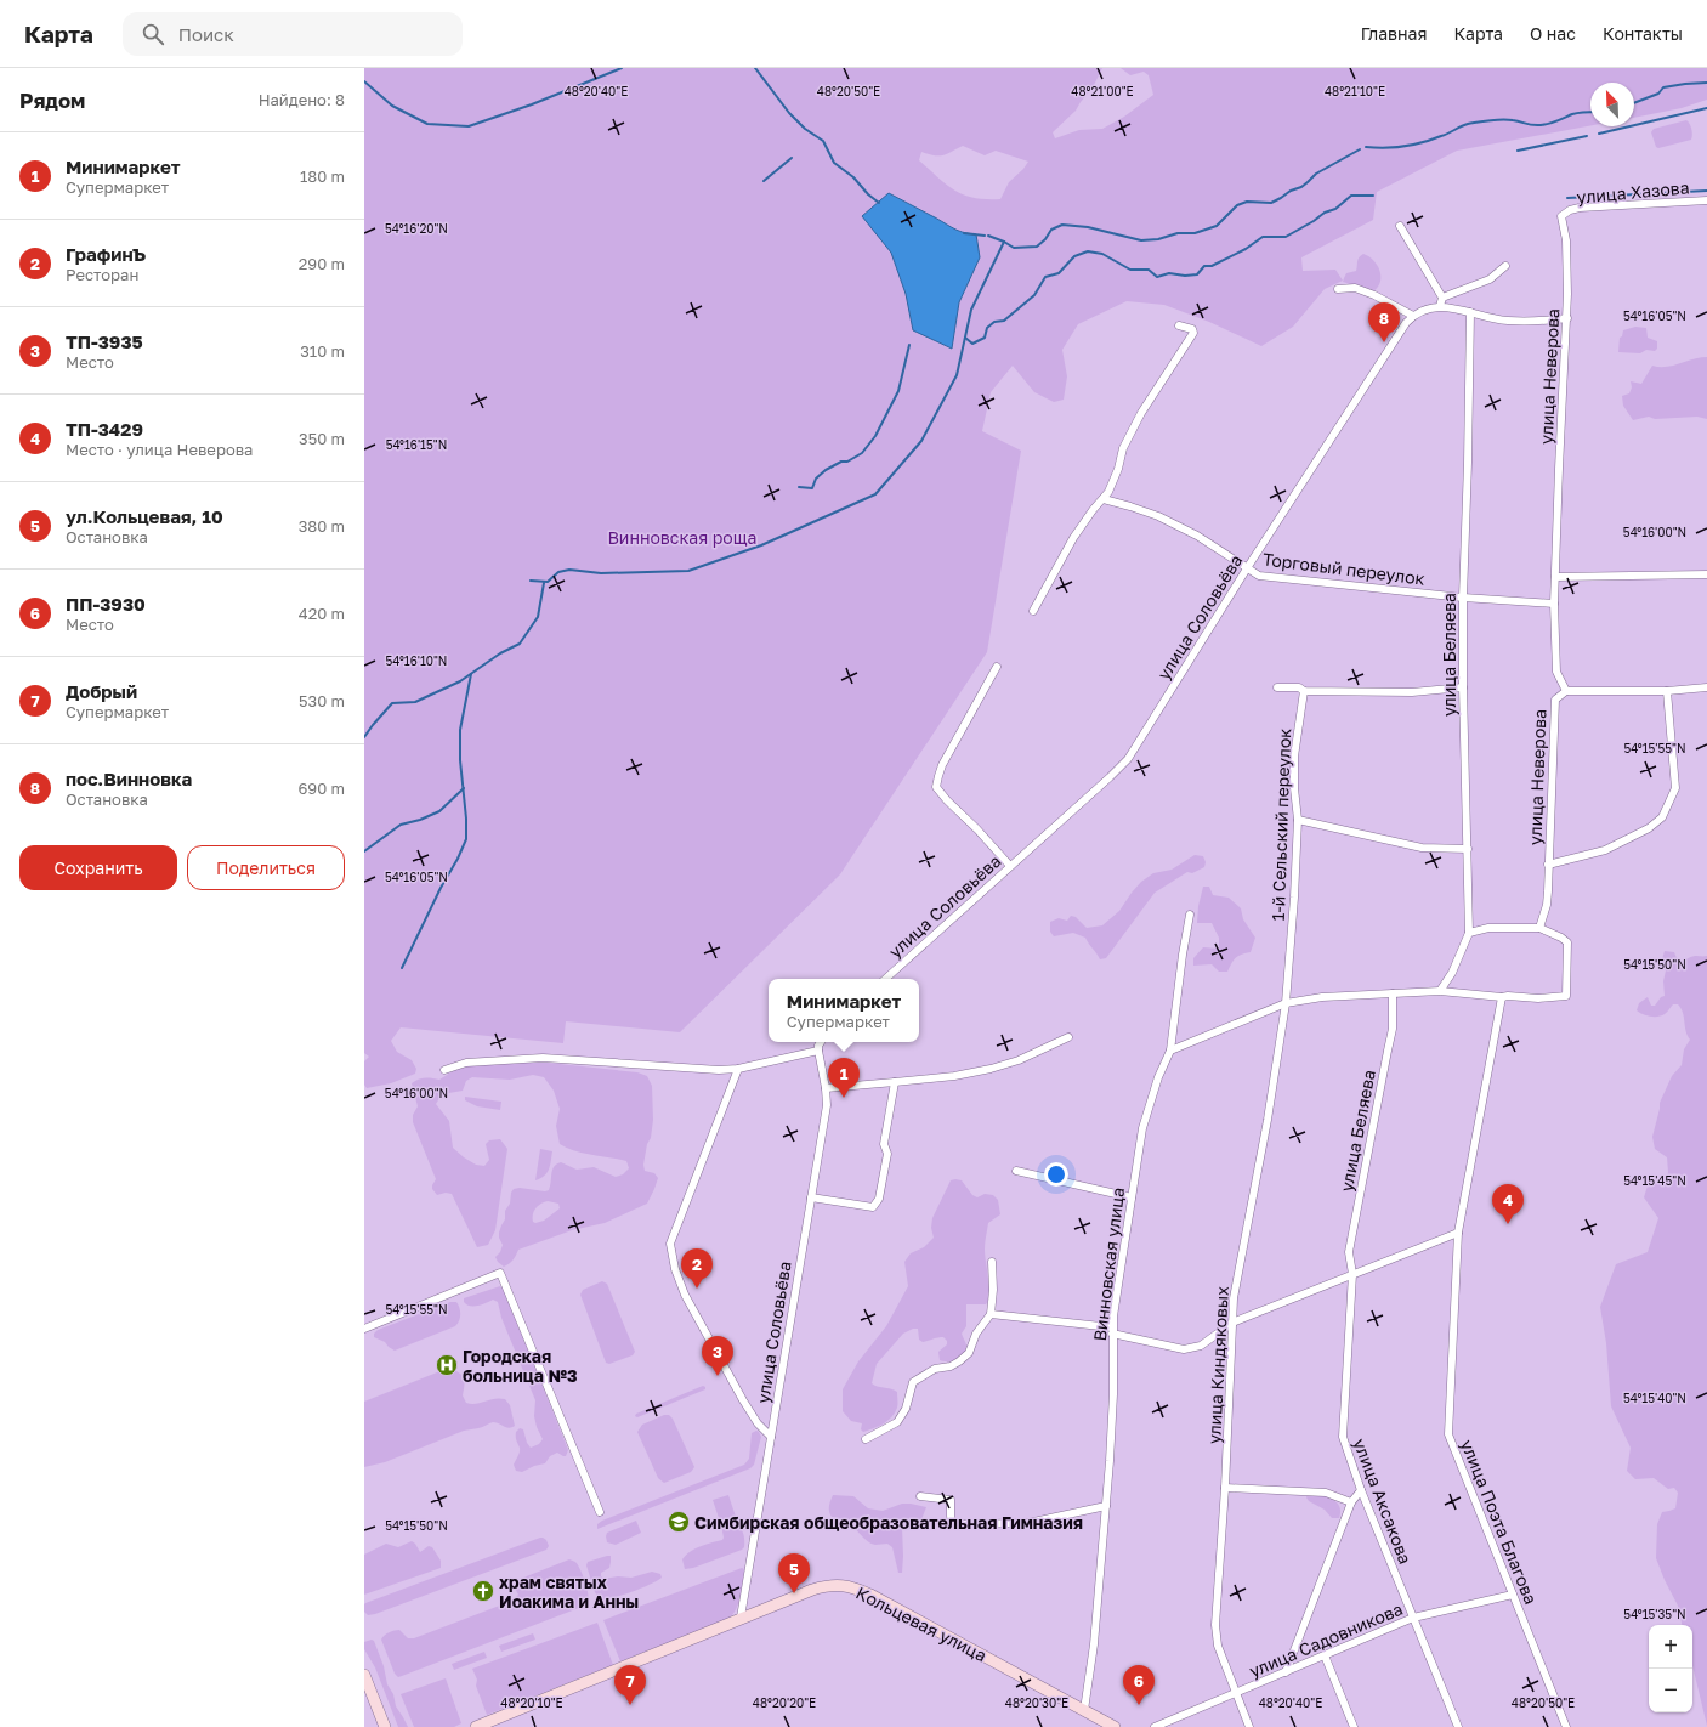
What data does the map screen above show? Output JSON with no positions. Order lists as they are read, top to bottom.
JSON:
{
  "streets": {
    "street": [
      "улица Хазова",
      "улица Неверова",
      "Торговый переулок",
      "улица Соловьёва",
      "улица Беляева",
      "1-й Сельский переулок",
      "Винновская улица",
      "улица Киндяковых",
      "улица Аксакова",
      "улица Поэта Благова",
      "Кольцевая улица",
      "улица Садовникова"
    ]
  },
  "crossings": [
    ["улица Хазова", "улица Неверова"],
    ["улица Неверова", "Торговый переулок"],
    ["Торговый переулок", "улица Соловьёва"],
    ["Торговый переулок", "улица Беляева"],
    ["улица Соловьёва", "Кольцевая улица"],
    ["улица Беляева", "улица Аксакова"],
    ["1-й Сельский переулок", "улица Киндяковых"],
    ["Винновская улица", "Кольцевая улица"],
    ["улица Киндяковых", "улица Садовникова"],
    ["улица Аксакова", "улица Садовникова"],
    ["улица Поэта Благова", "улица Садовникова"]
  ],
  "parks": ["Винновская роща"],
  "places": {
    "hospital": ["Городская больница №3"],
    "school or university": ["Симбирская общеобразовательная Гимназия"],
    "church": ["храм святых Иоакима и Анны"]
  },
  "north": "top left",
  "page": {
    "header": "Карта",
    "search": "Поиск",
    "nav": [
      "Главная",
      "Карта",
      "О нас",
      "Контакты"
    ],
    "heading": ["Рядом", "Найдено: 8"],
    "list": [
      {
        "mark": "1",
        "name": "Минимаркет",
        "note": "Супермаркет",
        "value": "180 m"
      },
      {
        "mark": "2",
        "name": "ГрафинЪ",
        "note": "Ресторан",
        "value": "290 m"
      },
      {
        "mark": "3",
        "name": "ТП-3935",
        "note": "Место",
        "value": "310 m"
      },
      {
        "mark": "4",
        "name": "ТП-3429",
        "note": "Место · улица Неверова",
        "value": "350 m"
      },
      {
        "mark": "5",
        "name": "ул.Кольцевая, 10",
        "note": "Остановка",
        "value": "380 m"
      },
      {
        "mark": "6",
        "name": "ПП-3930",
        "note": "Место",
        "value": "420 m"
      },
      {
        "mark": "7",
        "name": "Добрый",
        "note": "Супермаркет",
        "value": "530 m"
      },
      {
        "mark": "8",
        "name": "пос.Винновка",
        "note": "Остановка",
        "value": "690 m"
      }
    ],
    "pins": [
      "8",
      "1",
      "4",
      "2",
      "3",
      "5",
      "6",
      "7"
    ],
    "buttons": ["Сохранить", "Поделиться"],
    "popup": ["Минимаркет", "Супермаркет"],
    "map_buttons": ["+", "−"]
  },
  "coordinates": [
    "48°20'40\"E",
    "48°20'50\"E",
    "48°21'00\"E",
    "48°21'10\"E",
    "54°16'20\"N",
    "54°16'05\"N",
    "54°16'15\"N",
    "54°16'00\"N",
    "54°16'10\"N",
    "54°15'55\"N",
    "54°15'50\"N",
    "54°15'45\"N",
    "54°15'40\"N",
    "54°15'35\"N",
    "48°20'10\"E",
    "48°20'20\"E",
    "48°20'30\"E"
  ]
}
